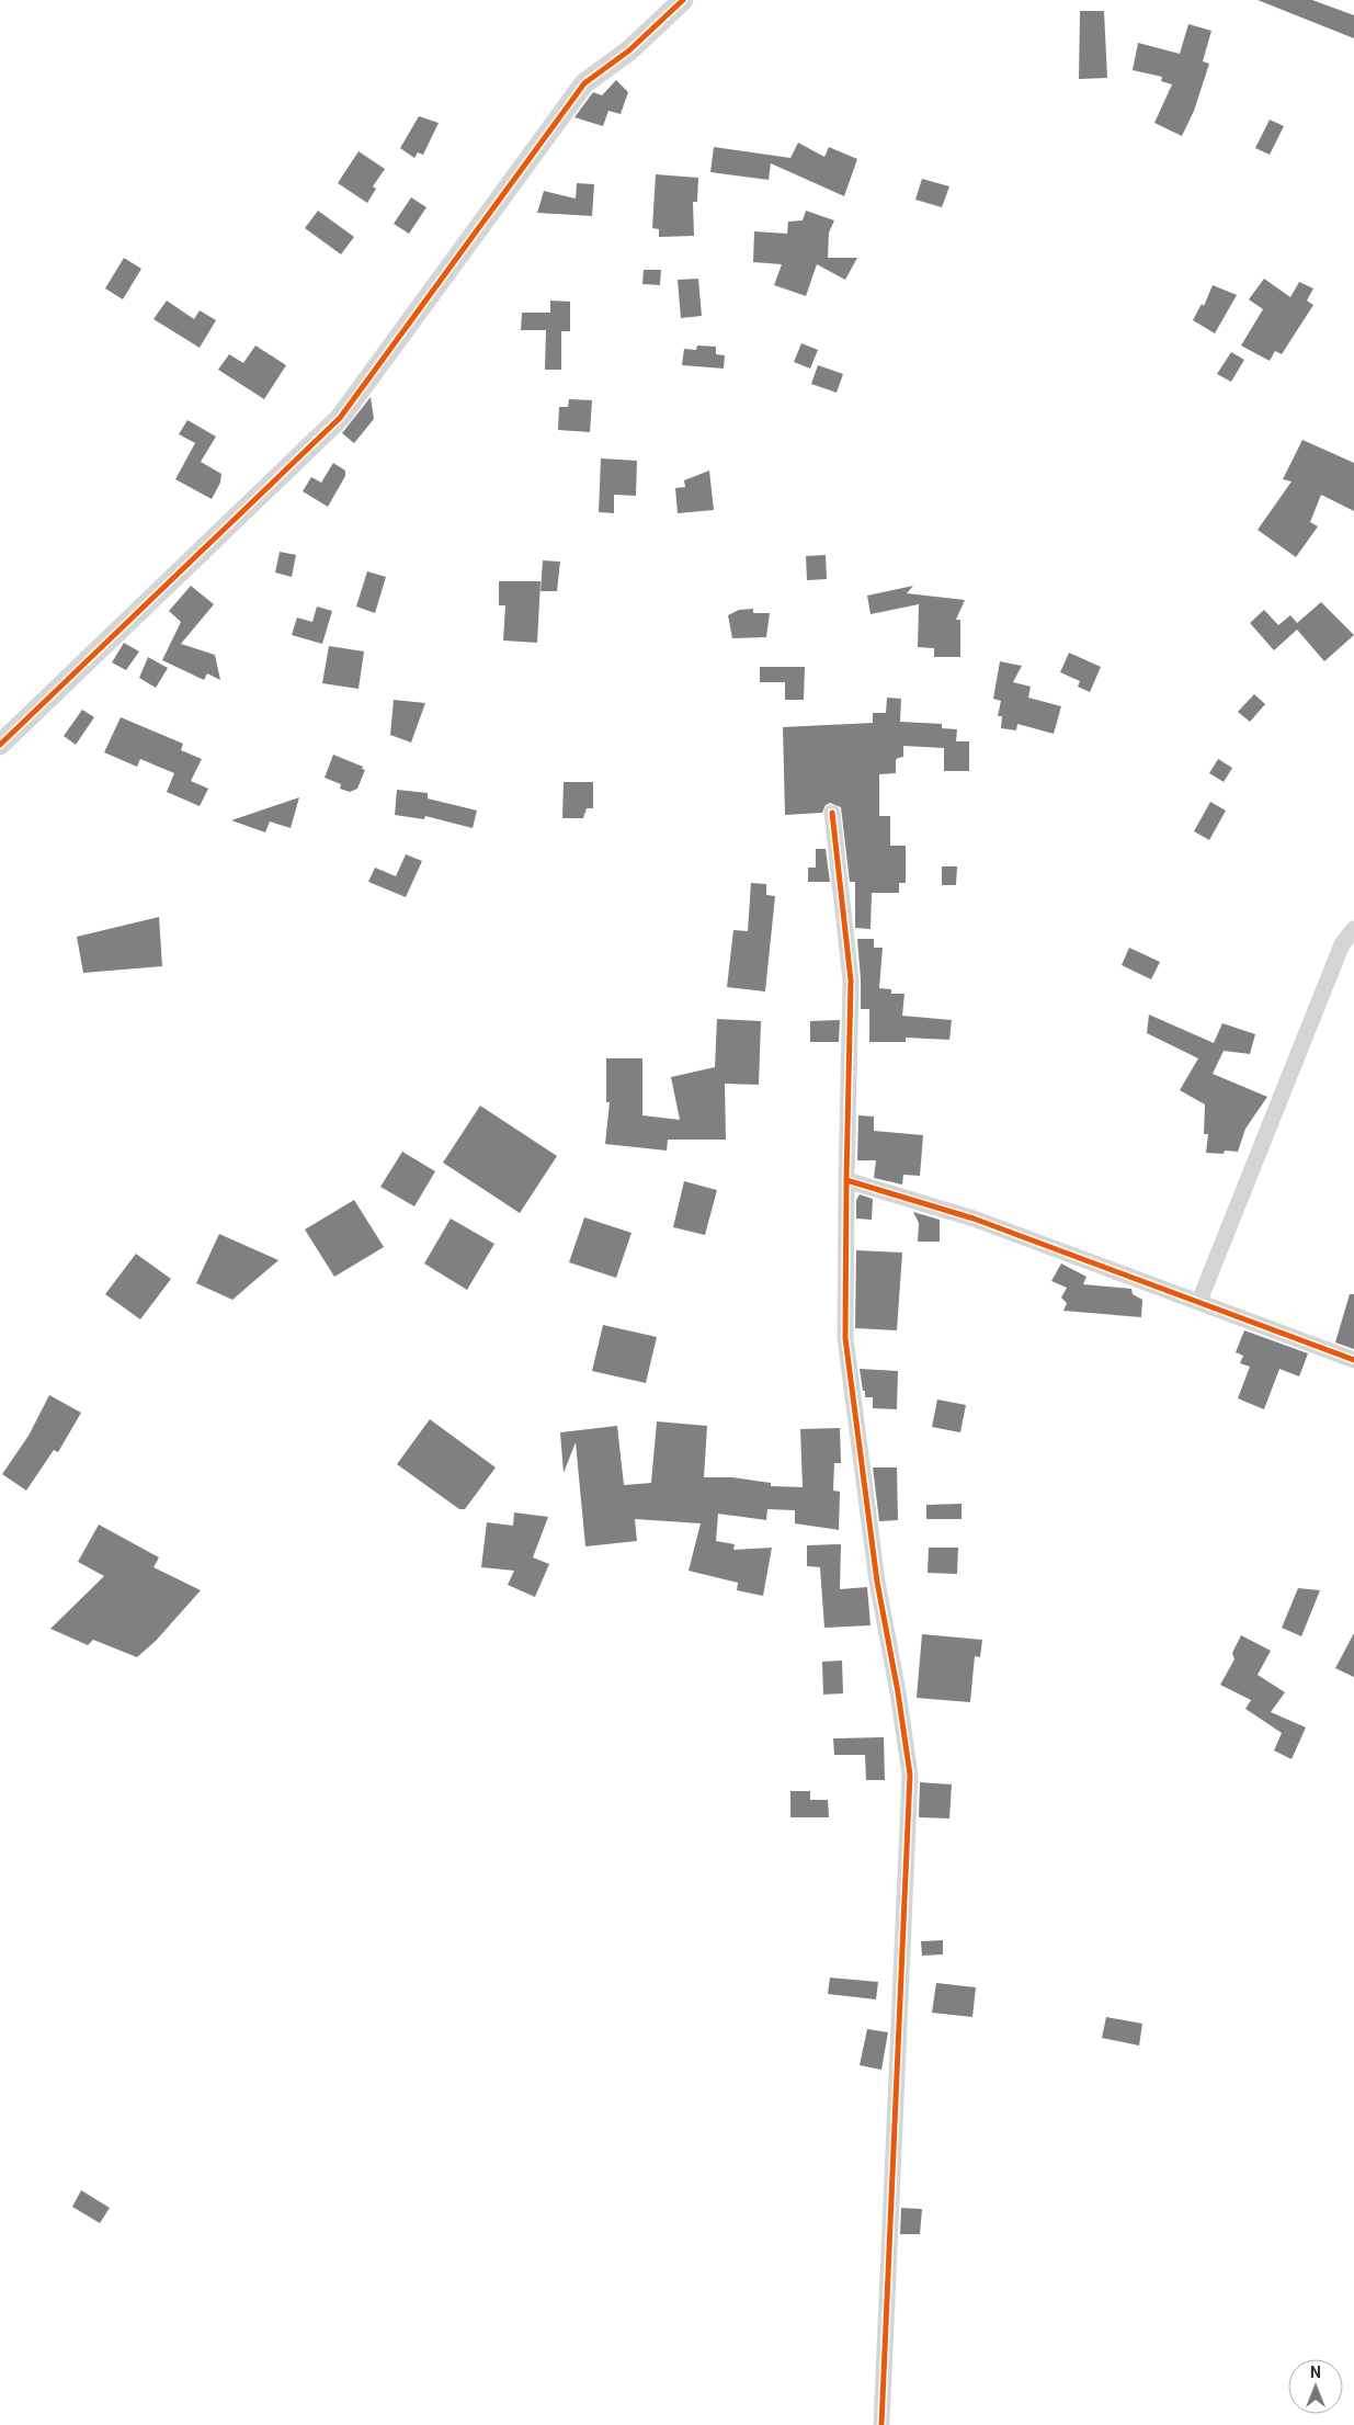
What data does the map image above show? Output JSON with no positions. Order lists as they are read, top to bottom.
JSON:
{
  "north": "top"
}
